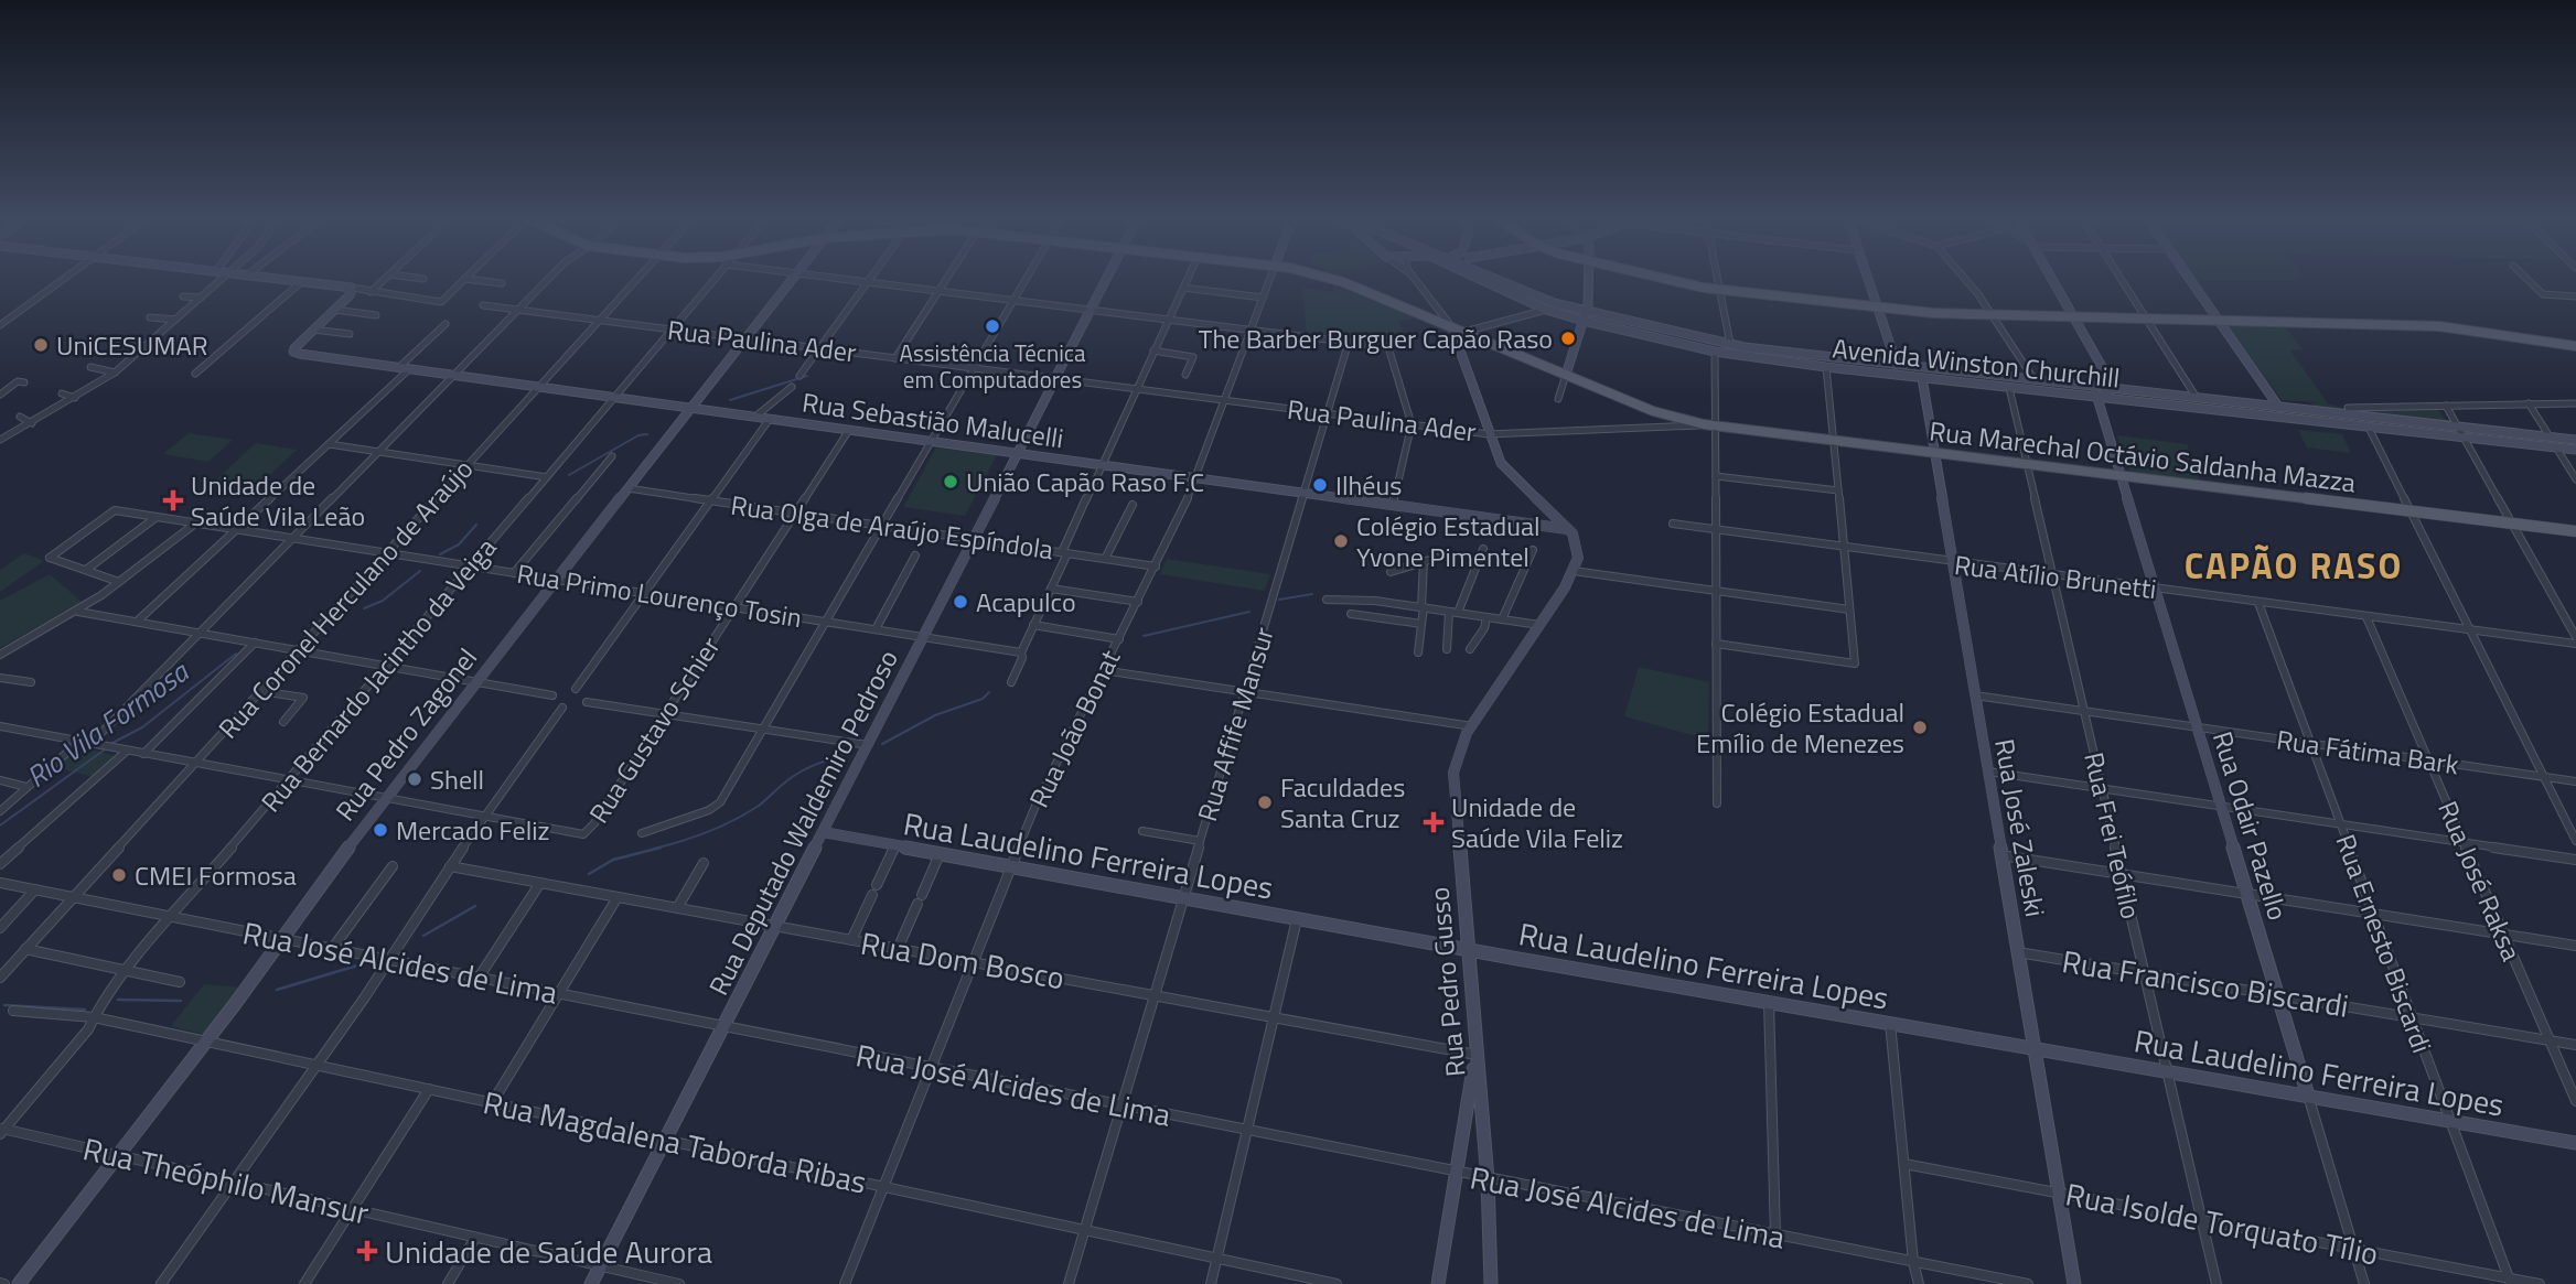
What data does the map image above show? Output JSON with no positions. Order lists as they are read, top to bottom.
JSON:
{
  "streets": {
    "main road": ["Rua Marechal Octávio Saldanha Mazza"],
    "street": [
      "Rua Paulina Ader",
      "Avenida Winston Churchill",
      "Rua Sebastião Malucelli",
      "Rua Olga de Araújo Espíndola",
      "Rua Atílio Brunetti",
      "Rua Primo Lourenço Tosin",
      "Rua Coronel Herculano de Araújo",
      "Rua Bernardo Jacintho da Veiga",
      "Rua Affife Mansur",
      "Rua João Bonat",
      "Rua Gustavo Schier",
      "Rua Pedro Zagonel",
      "Rua Fátima Bark",
      "Rua Deputado Waldemiro Pedroso",
      "Rua Odair Pazello",
      "Rua José Zaleski",
      "Rua Frei Teófilo",
      "Rua Laudelino Ferreira Lopes",
      "Rua José Raksa",
      "Rua Ernesto Biscardi",
      "Rua Dom Bosco",
      "Rua José Alcides de Lima",
      "Rua Pedro Gusso",
      "Rua Francisco Biscardi",
      "Rua Magdalena Taborda Ribas",
      "Rua Theóphilo Mansur",
      "Rua Isolde Torquato Tílio"
    ]
  },
  "crossings": [
    ["Rua Paulina Ader", "Rua Marechal Octávio Saldanha Mazza"],
    ["Rua Paulina Ader", "Rua Coronel Herculano de Araújo"],
    ["Rua Paulina Ader", "Rua Bernardo Jacintho da Veiga"],
    ["Rua Paulina Ader", "Rua Affife Mansur"],
    ["Rua Paulina Ader", "Rua João Bonat"],
    ["Rua Paulina Ader", "Rua Pedro Zagonel"],
    ["Rua Paulina Ader", "Rua Deputado Waldemiro Pedroso"],
    ["Avenida Winston Churchill", "Rua Odair Pazello"],
    ["Avenida Winston Churchill", "Rua José Zaleski"],
    ["Avenida Winston Churchill", "Rua Frei Teófilo"],
    ["Rua Sebastião Malucelli", "Rua Coronel Herculano de Araújo"],
    ["Rua Sebastião Malucelli", "Rua Bernardo Jacintho da Veiga"],
    ["Rua Sebastião Malucelli", "Rua Affife Mansur"],
    ["Rua Sebastião Malucelli", "Rua João Bonat"],
    ["Rua Sebastião Malucelli", "Rua Gustavo Schier"],
    ["Rua Sebastião Malucelli", "Rua Pedro Zagonel"],
    ["Rua Sebastião Malucelli", "Rua Deputado Waldemiro Pedroso"],
    ["Rua Marechal Octávio Saldanha Mazza", "Rua Odair Pazello"],
    ["Rua Marechal Octávio Saldanha Mazza", "Rua José Zaleski"],
    ["Rua Marechal Octávio Saldanha Mazza", "Rua Frei Teófilo"],
    ["Rua Olga de Araújo Espíndola", "Rua João Bonat"],
    ["Rua Olga de Araújo Espíndola", "Rua Gustavo Schier"],
    ["Rua Olga de Araújo Espíndola", "Rua Pedro Zagonel"],
    ["Rua Olga de Araújo Espíndola", "Rua Deputado Waldemiro Pedroso"],
    ["Rua Atílio Brunetti", "Rua Odair Pazello"],
    ["Rua Atílio Brunetti", "Rua José Zaleski"],
    ["Rua Atílio Brunetti", "Rua Frei Teófilo"],
    ["Rua Atílio Brunetti", "Rua José Raksa"],
    ["Rua Atílio Brunetti", "Rua Ernesto Biscardi"],
    ["Rua Primo Lourenço Tosin", "Rua Coronel Herculano de Araújo"],
    ["Rua Primo Lourenço Tosin", "Rua Bernardo Jacintho da Veiga"],
    ["Rua Primo Lourenço Tosin", "Rua Gustavo Schier"],
    ["Rua Primo Lourenço Tosin", "Rua Pedro Zagonel"],
    ["Rua Primo Lourenço Tosin", "Rua Deputado Waldemiro Pedroso"],
    ["Rua Coronel Herculano de Araújo", "Rua José Alcides de Lima"],
    ["Rua Bernardo Jacintho da Veiga", "Rua José Alcides de Lima"],
    ["Rua Bernardo Jacintho da Veiga", "Rua Magdalena Taborda Ribas"],
    ["Rua Bernardo Jacintho da Veiga", "Rua Theóphilo Mansur"],
    ["Rua Affife Mansur", "Rua Laudelino Ferreira Lopes"],
    ["Rua Affife Mansur", "Rua Dom Bosco"],
    ["Rua Affife Mansur", "Rua José Alcides de Lima"],
    ["Rua Affife Mansur", "Rua Magdalena Taborda Ribas"],
    ["Rua João Bonat", "Rua Laudelino Ferreira Lopes"],
    ["Rua João Bonat", "Rua Dom Bosco"],
    ["Rua João Bonat", "Rua José Alcides de Lima"],
    ["Rua João Bonat", "Rua Magdalena Taborda Ribas"],
    ["Rua Pedro Zagonel", "Rua José Alcides de Lima"],
    ["Rua Pedro Zagonel", "Rua Magdalena Taborda Ribas"],
    ["Rua Pedro Zagonel", "Rua Theóphilo Mansur"],
    ["Rua Fátima Bark", "Rua Odair Pazello"],
    ["Rua Fátima Bark", "Rua José Zaleski"],
    ["Rua Fátima Bark", "Rua Frei Teófilo"],
    ["Rua Fátima Bark", "Rua José Raksa"],
    ["Rua Fátima Bark", "Rua Ernesto Biscardi"],
    ["Rua Deputado Waldemiro Pedroso", "Rua Laudelino Ferreira Lopes"],
    ["Rua Deputado Waldemiro Pedroso", "Rua Dom Bosco"],
    ["Rua Deputado Waldemiro Pedroso", "Rua José Alcides de Lima"],
    ["Rua Deputado Waldemiro Pedroso", "Rua Magdalena Taborda Ribas"],
    ["Rua Deputado Waldemiro Pedroso", "Rua Theóphilo Mansur"],
    ["Rua Odair Pazello", "Rua Laudelino Ferreira Lopes"],
    ["Rua Odair Pazello", "Rua Francisco Biscardi"],
    ["Rua Odair Pazello", "Rua Isolde Torquato Tílio"],
    ["Rua José Zaleski", "Rua Laudelino Ferreira Lopes"],
    ["Rua José Zaleski", "Rua Francisco Biscardi"],
    ["Rua José Zaleski", "Rua Isolde Torquato Tílio"],
    ["Rua Frei Teófilo", "Rua Laudelino Ferreira Lopes"],
    ["Rua Frei Teófilo", "Rua Francisco Biscardi"],
    ["Rua Frei Teófilo", "Rua Isolde Torquato Tílio"],
    ["Rua Laudelino Ferreira Lopes", "Rua Ernesto Biscardi"],
    ["Rua Laudelino Ferreira Lopes", "Rua Pedro Gusso"],
    ["Rua José Raksa", "Rua Francisco Biscardi"],
    ["Rua Ernesto Biscardi", "Rua Francisco Biscardi"],
    ["Rua Ernesto Biscardi", "Rua Isolde Torquato Tílio"],
    ["Rua Dom Bosco", "Rua Pedro Gusso"],
    ["Rua José Alcides de Lima", "Rua Pedro Gusso"]
  ],
  "districts": ["CAPÃO RASO"],
  "water": ["Rio Vila Formosa"],
  "places": {
    "other": [
      "Assistência Técnica em Computadores",
      "The Barber Burguer Capão Raso",
      "UniCESUMAR",
      "União Capão Raso F.C",
      "Ilhéus",
      "Colégio Estadual Yvone Pimentel",
      "Acapulco",
      "Colégio Estadual Emílio de Menezes",
      "Shell",
      "Faculdades Santa Cruz",
      "Mercado Feliz",
      "CMEI Formosa"
    ],
    "health": ["Unidade de Saúde Vila Leão", "Unidade de Saúde Vila Feliz", "Unidade de Saúde Aurora"]
  }
}
